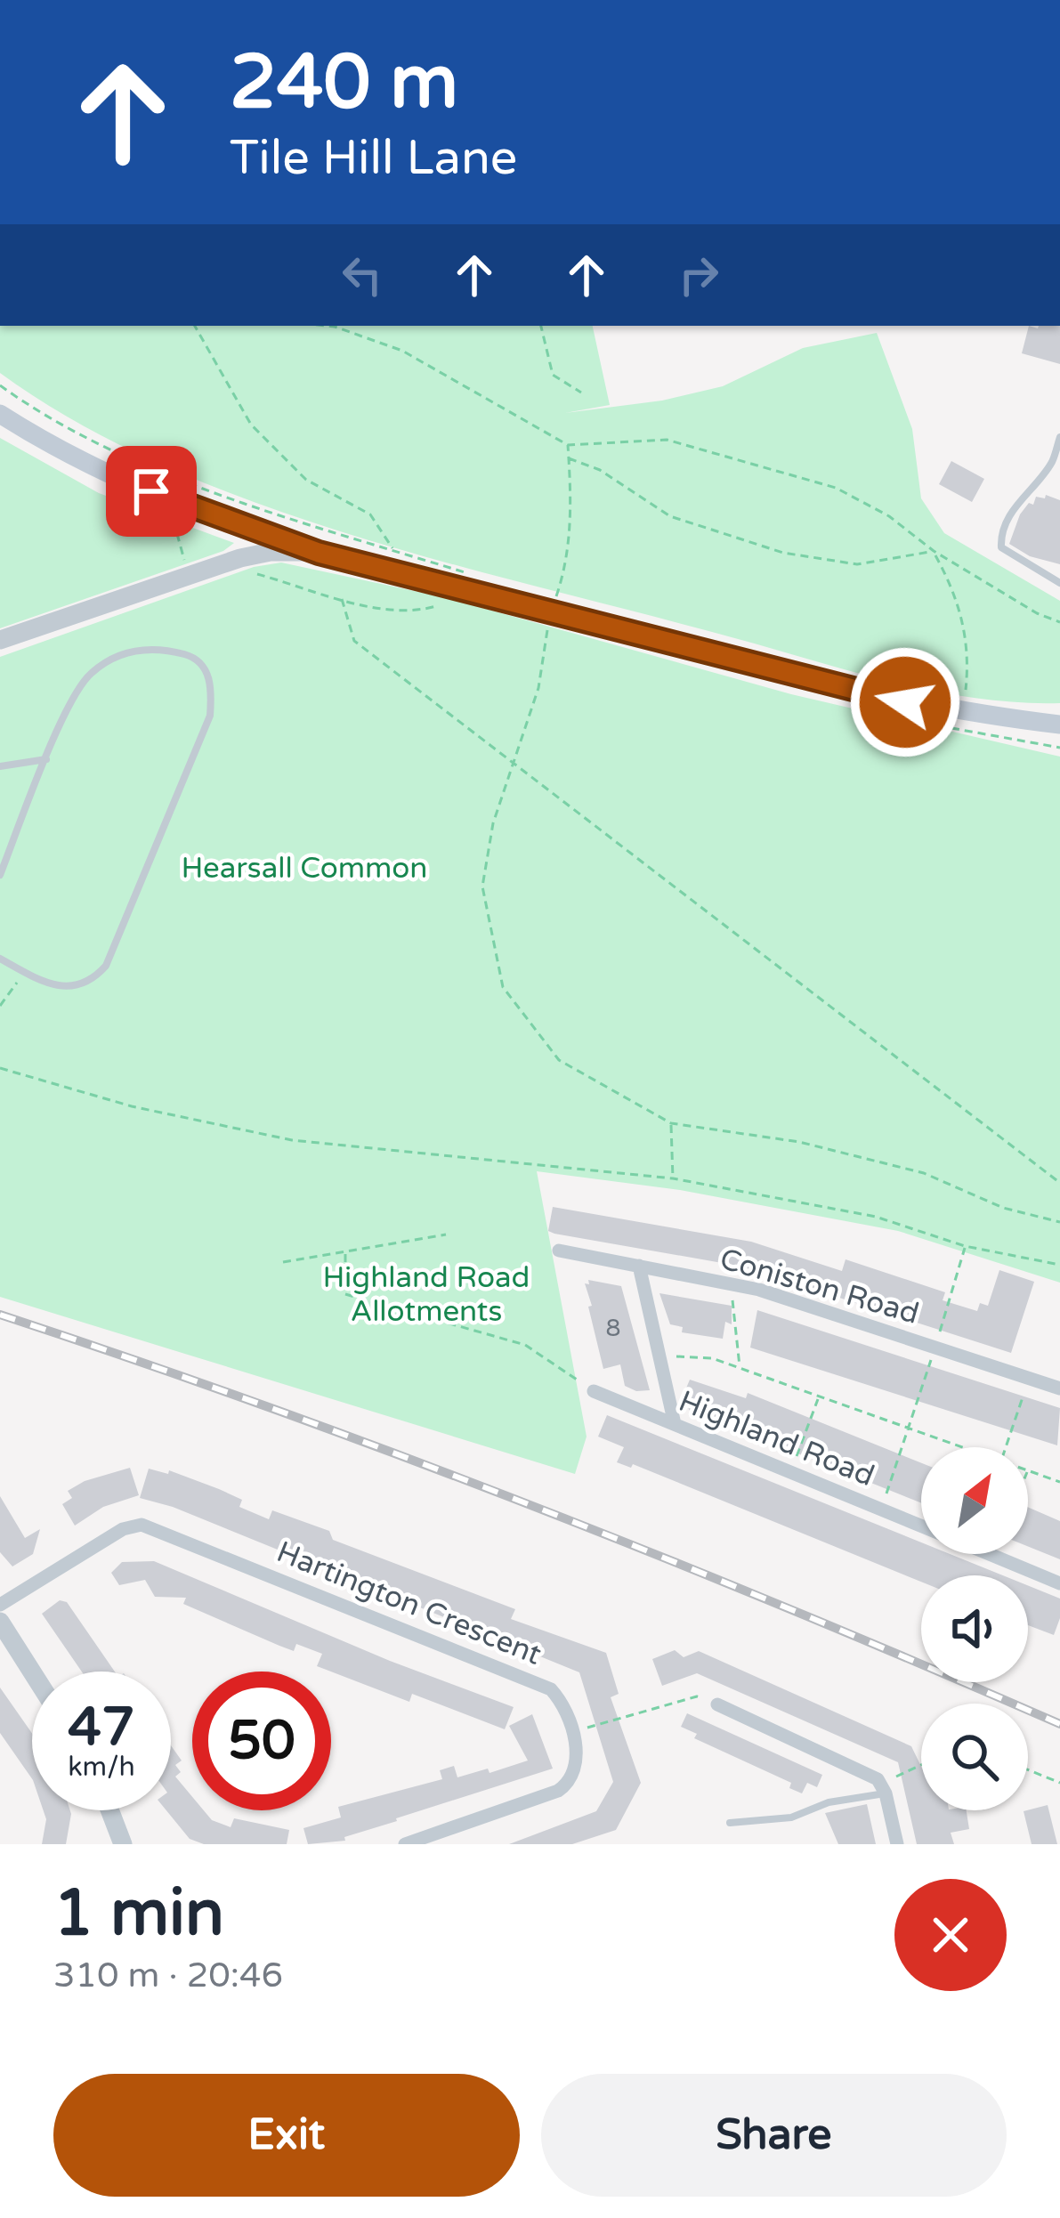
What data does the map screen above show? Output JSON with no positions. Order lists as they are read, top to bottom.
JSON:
{
  "streets": {
    "street": ["Coniston Road", "Highland Road", "Hartington Crescent"]
  },
  "parks": ["Hearsall Common", "Highland Road Allotments"],
  "house_numbers": ["8"],
  "north": "top right",
  "page": {
    "turn": ["240 m", "Tile Hill Lane"],
    "speed": "47 km/h",
    "limit": "50",
    "heading": ["1 min", "310 m · 20:46"],
    "buttons": ["Exit", "Share"]
  }
}
